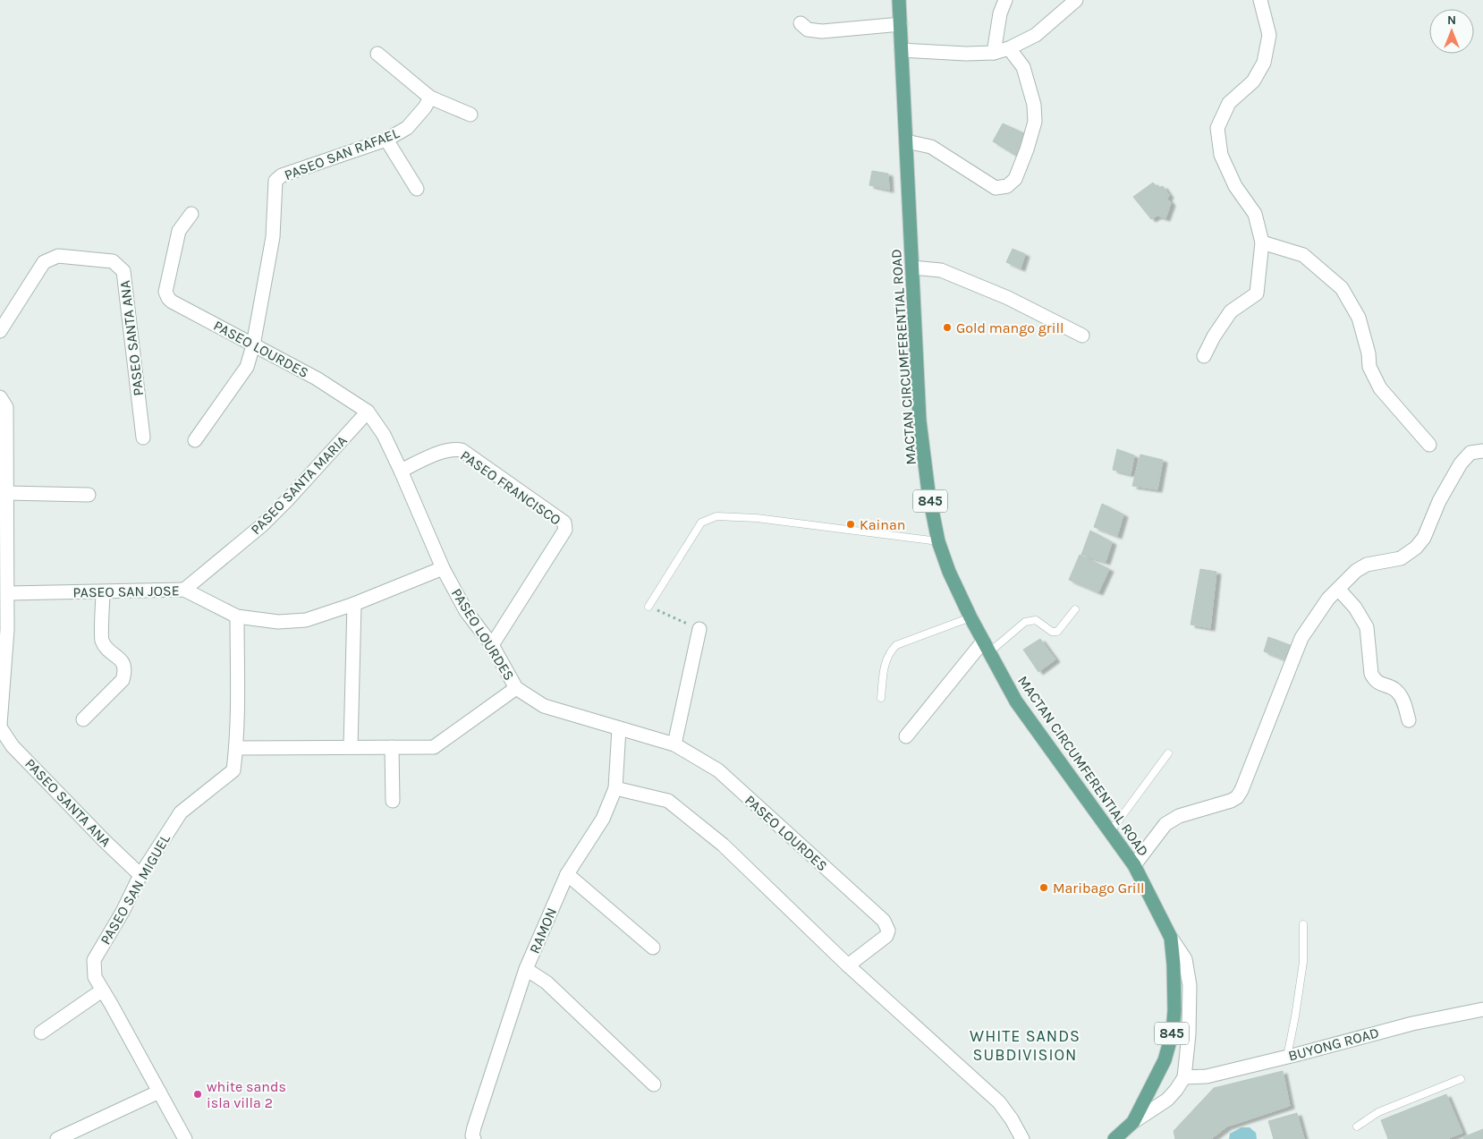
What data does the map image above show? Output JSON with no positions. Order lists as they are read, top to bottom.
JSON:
{
  "streets": {
    "main road": ["MACTAN CIRCUMFERENTIAL ROAD", "845"],
    "street": [
      "PASEO SAN RAFAEL",
      "PASEO SANTA ANA",
      "PASEO LOURDES",
      "PASEO SANTA MARIA",
      "PASEO FRANCISCO",
      "PASEO SAN JOSE",
      "PASEO SAN MIGUEL",
      "RAMON",
      "BUYONG ROAD"
    ]
  },
  "crossings": [
    ["PASEO SAN RAFAEL", "PASEO LOURDES"],
    ["PASEO SANTA ANA", "PASEO SAN JOSE"],
    ["PASEO SANTA ANA", "PASEO SAN MIGUEL"],
    ["PASEO LOURDES", "PASEO SANTA MARIA"],
    ["PASEO LOURDES", "PASEO FRANCISCO"],
    ["PASEO LOURDES", "PASEO SAN JOSE"],
    ["PASEO LOURDES", "RAMON"],
    ["PASEO SANTA MARIA", "PASEO SAN JOSE"],
    ["PASEO SAN JOSE", "PASEO SAN MIGUEL"]
  ],
  "districts": ["WHITE SANDS SUBDIVISION"],
  "places": [
    "Gold mango grill",
    "Kainan",
    "Maribago Grill",
    "white sands isla villa 2"
  ],
  "north": "top"
}
